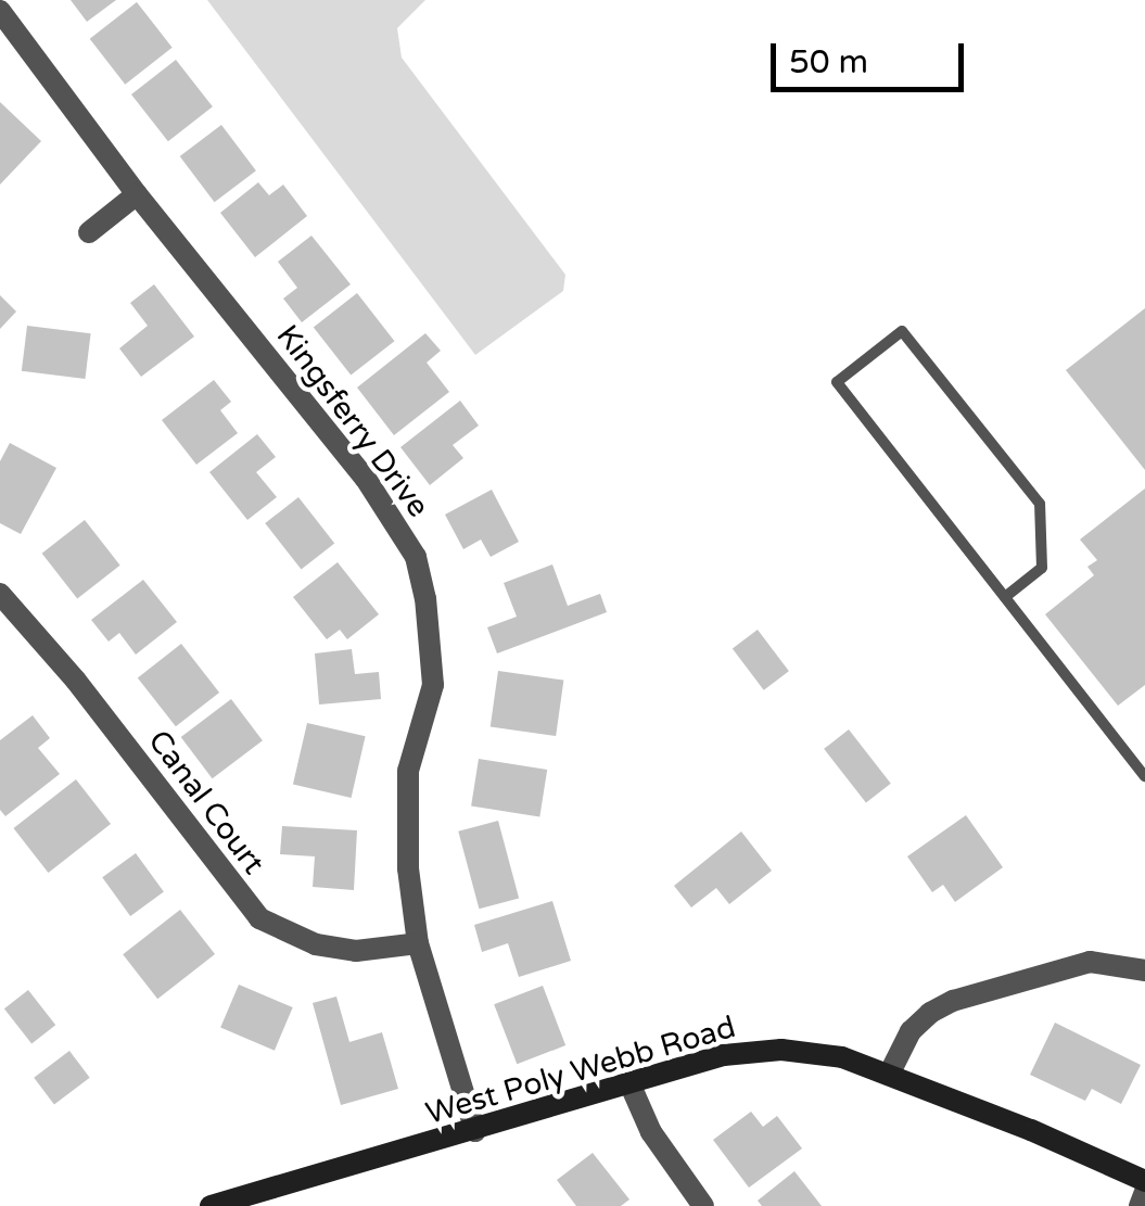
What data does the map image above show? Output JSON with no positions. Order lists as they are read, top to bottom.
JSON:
{
  "streets": {
    "street": ["Kingsferry Drive", "Canal Court", "West Poly Webb Road"]
  },
  "crossings": [
    ["Kingsferry Drive", "Canal Court"],
    ["Kingsferry Drive", "West Poly Webb Road"]
  ],
  "scale_bar": "50 m"
}
